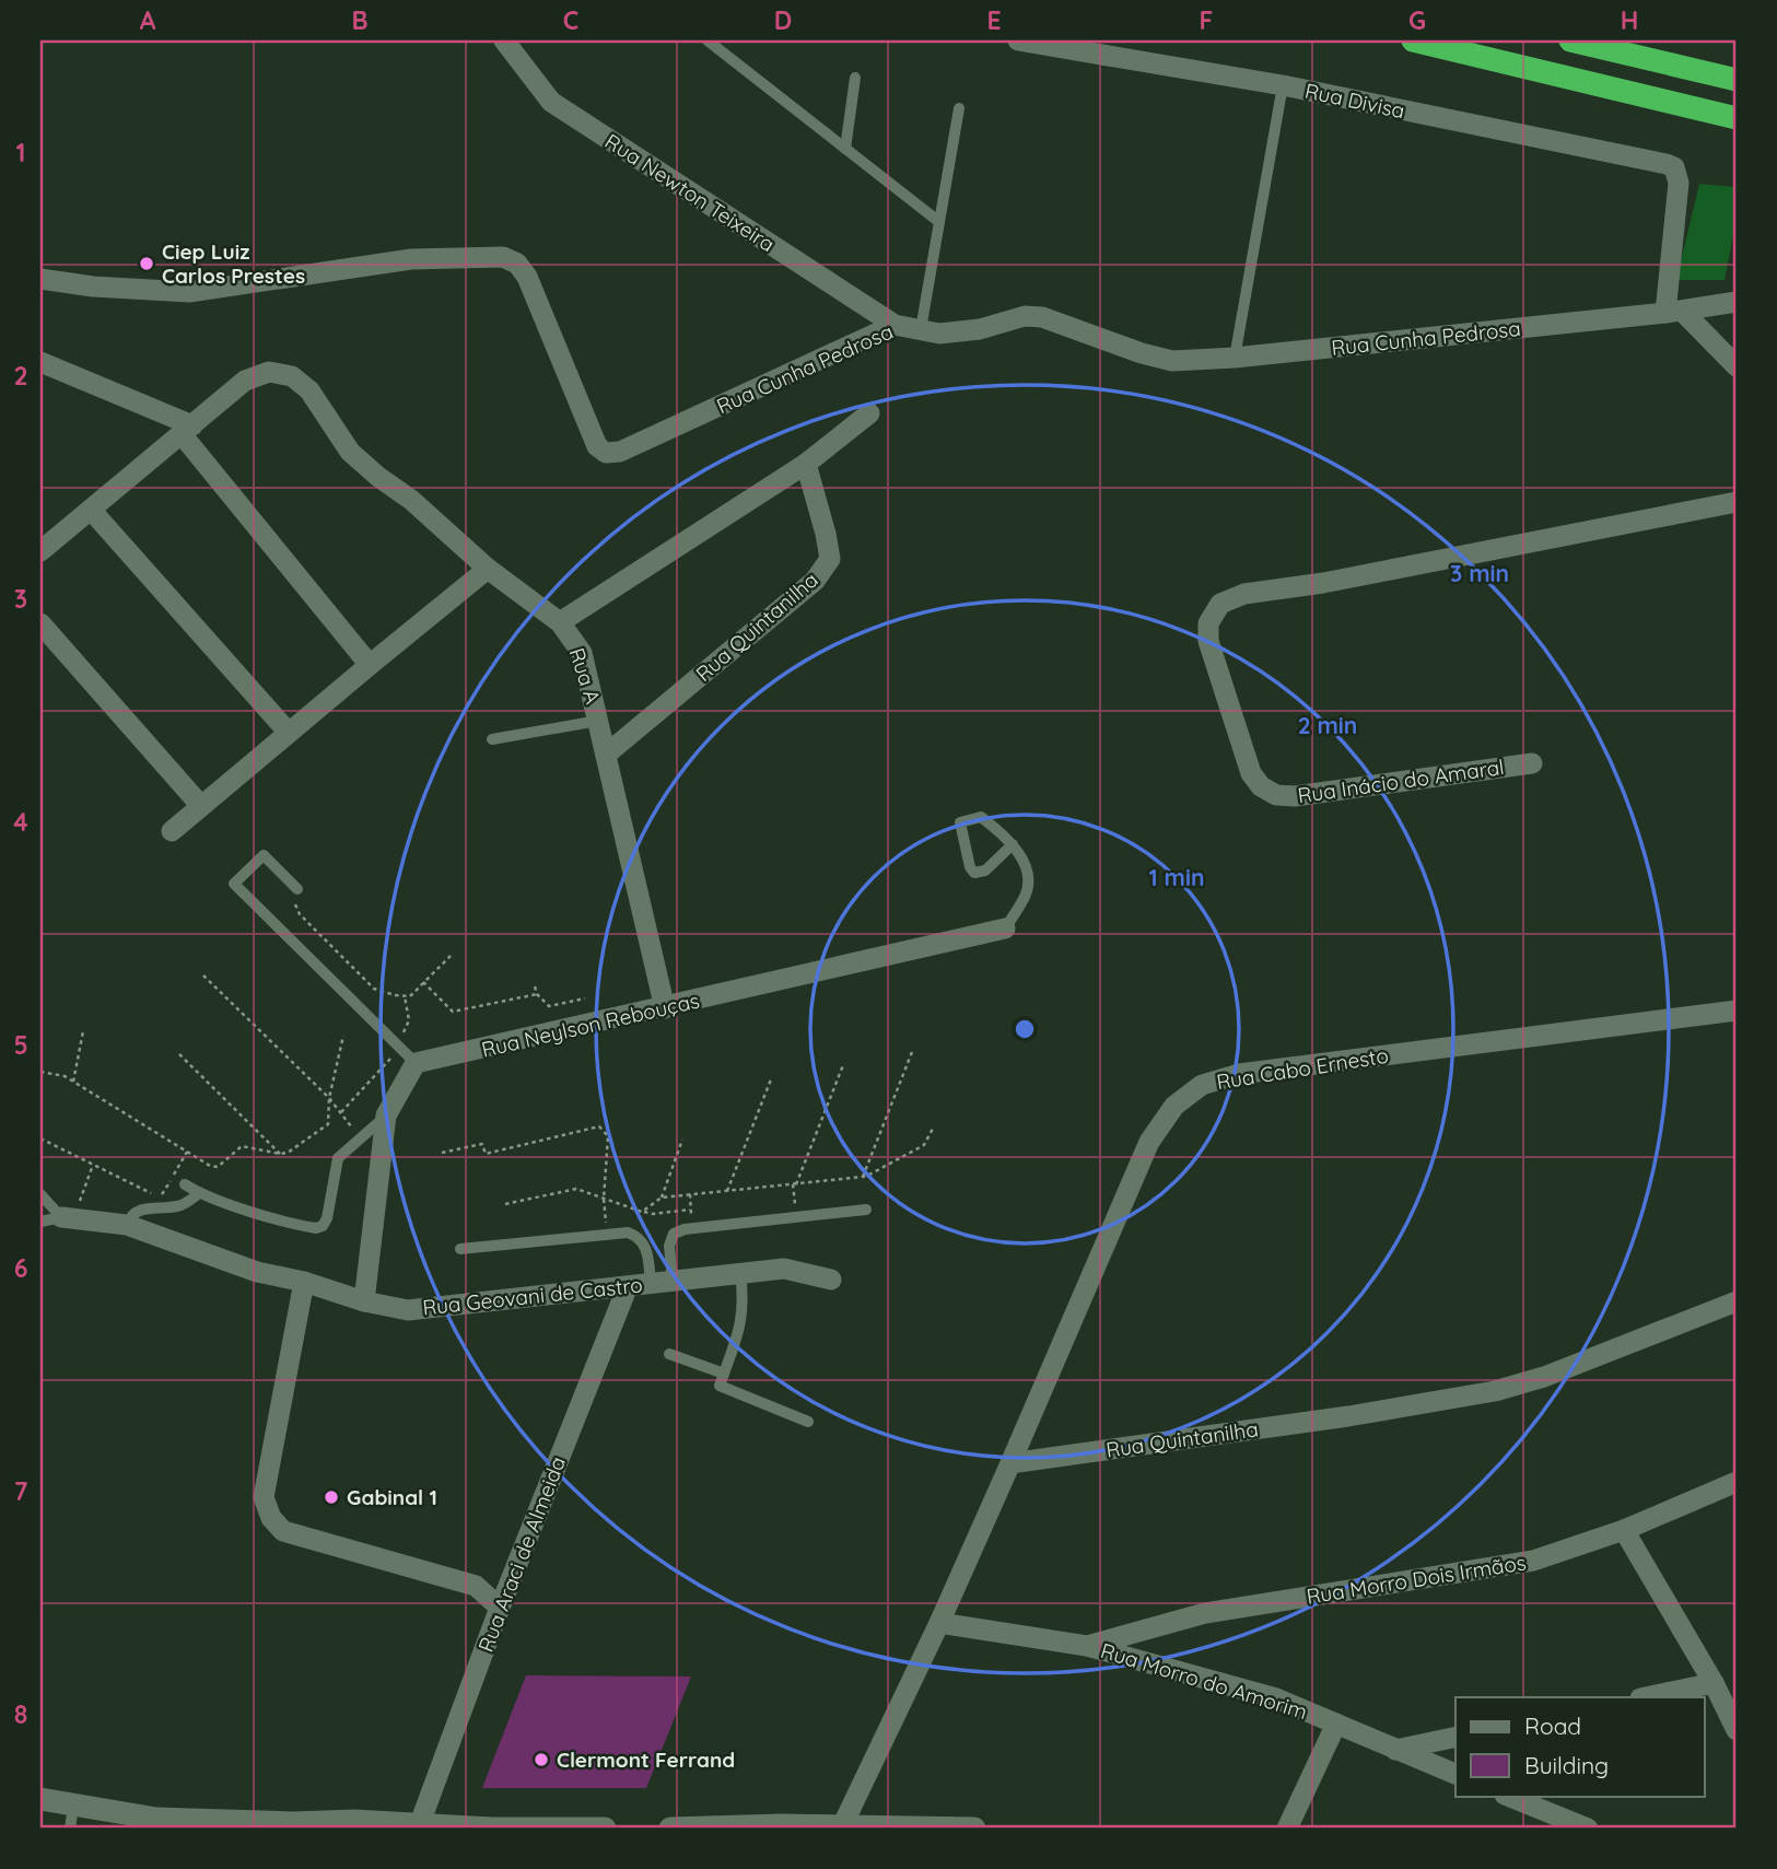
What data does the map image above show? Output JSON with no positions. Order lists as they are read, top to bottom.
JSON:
{
  "streets": {
    "street": [
      "Rua Divisa",
      "Rua Newton Teixeira",
      "Rua Cunha Pedrosa",
      "Rua Quintanilha",
      "Rua A",
      "Rua Inácio do Amaral",
      "Rua Neylson Rebouças",
      "Rua Cabo Ernesto",
      "Rua Geovani de Castro",
      "Rua Araci de Almeida",
      "Rua Morro Dois Irmãos",
      "Rua Morro do Amorim"
    ]
  },
  "crossings": [
    ["Rua Divisa", "Rua Cunha Pedrosa"],
    ["Rua Newton Teixeira", "Rua Cunha Pedrosa"],
    ["Rua Quintanilha", "Rua A"],
    ["Rua Quintanilha", "Rua Cabo Ernesto"],
    ["Rua A", "Rua Neylson Rebouças"],
    ["Rua Geovani de Castro", "Rua Araci de Almeida"],
    ["Rua Morro Dois Irmãos", "Rua Morro do Amorim"]
  ],
  "places": ["Ciep Luiz Carlos Prestes", "Gabinal 1", "Clermont Ferrand"],
  "legend": ["Road", "Building"],
  "grid": {
    "columns": [
      "A",
      "B",
      "C",
      "D",
      "E",
      "F",
      "G",
      "H"
    ],
    "rows": [
      "1",
      "2",
      "3",
      "4",
      "5",
      "6",
      "7",
      "8"
    ]
  },
  "rings": ["3 min", "2 min", "1 min"]
}
